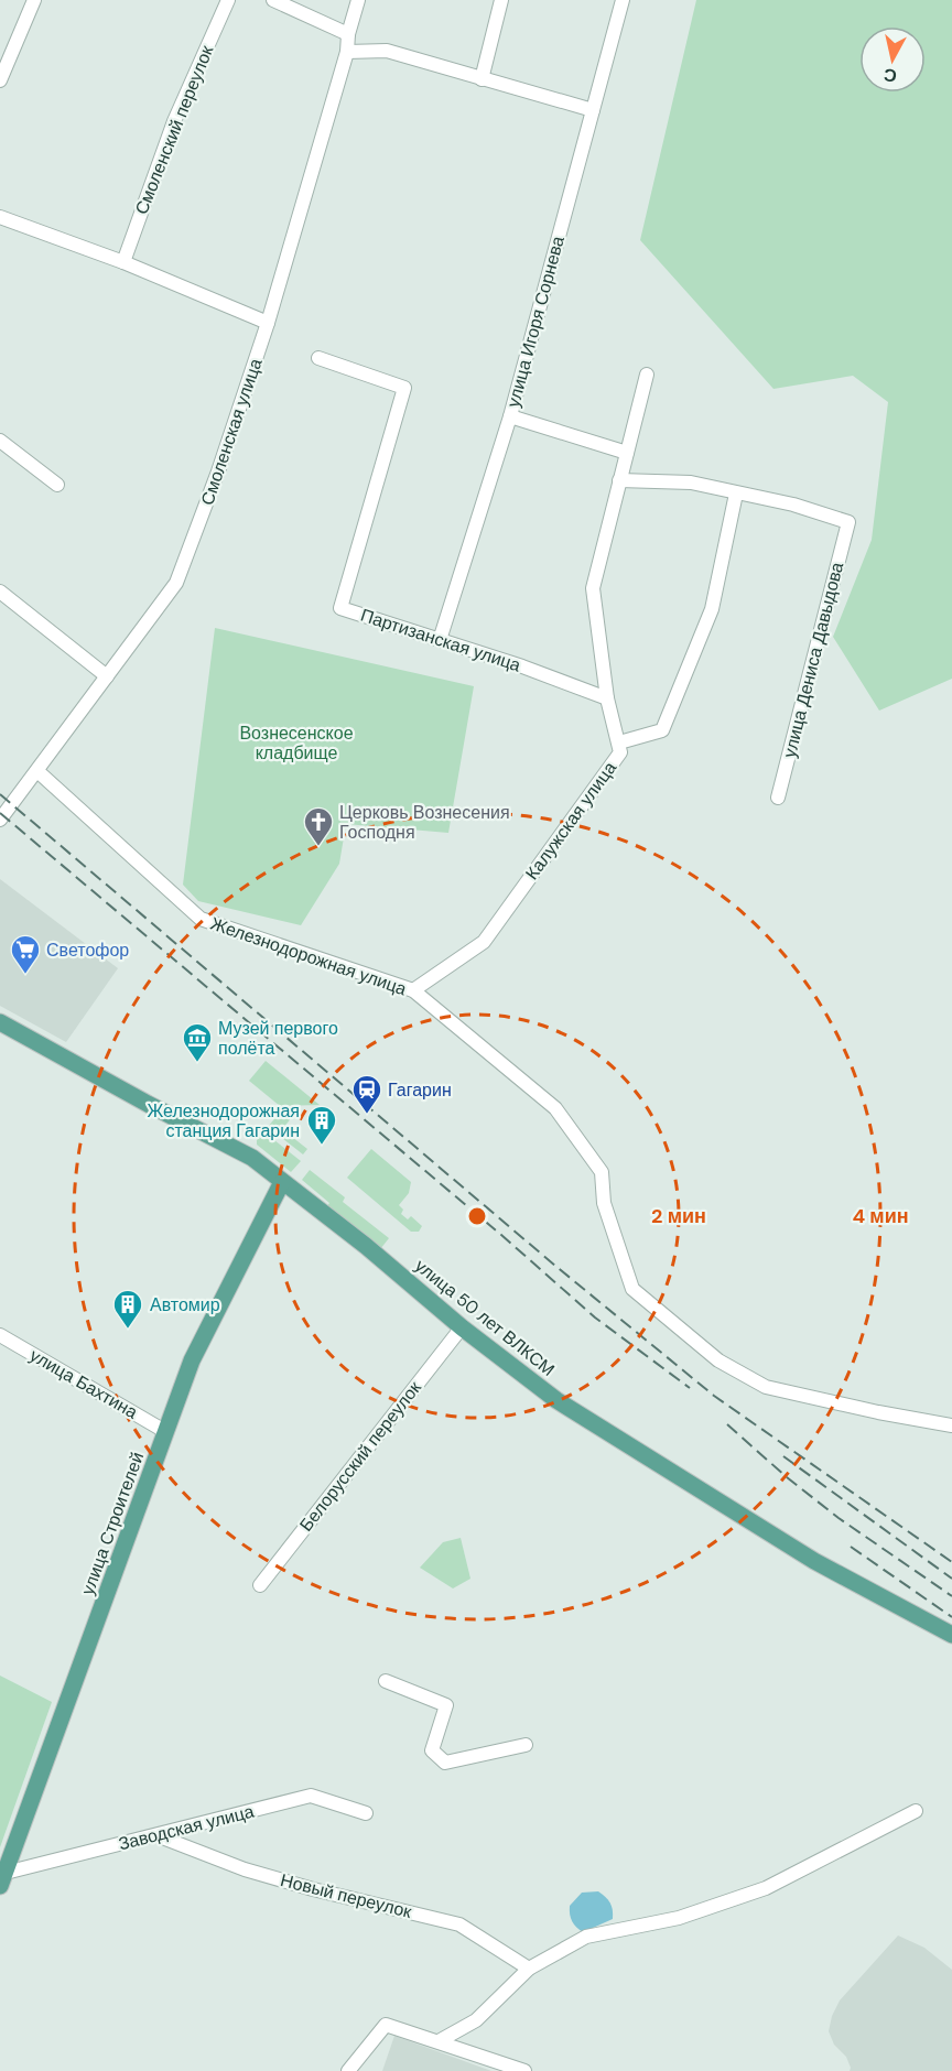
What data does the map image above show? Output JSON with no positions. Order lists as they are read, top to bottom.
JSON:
{
  "streets": {
    "main road": ["улица 50 лет ВЛКСМ", "улица Строителей"],
    "street": [
      "Смоленский переулок",
      "улица Игоря Сорнева",
      "Смоленская улица",
      "Партизанская улица",
      "улица Дениса Давыдова",
      "Калужская улица",
      "Железнодорожная улица",
      "улица Бахтина",
      "Белорусский переулок",
      "Заводская улица",
      "Новый переулок"
    ]
  },
  "crossings": [
    ["улица Игоря Сорнева", "Партизанская улица"],
    ["Смоленская улица", "Железнодорожная улица"],
    ["Партизанская улица", "Калужская улица"],
    ["Калужская улица", "Железнодорожная улица"],
    ["улица 50 лет ВЛКСМ", "Белорусский переулок"],
    ["улица 50 лет ВЛКСМ", "улица Строителей"],
    ["улица Бахтина", "улица Строителей"],
    ["улица Строителей", "Заводская улица"],
    ["Заводская улица", "Новый переулок"]
  ],
  "parks": ["Вознесенское кладбище"],
  "places": {
    "church": ["Церковь Вознесения Господня"],
    "supermarket": ["Светофор"],
    "museum": ["Музей первого полёта"],
    "station": ["Гагарин"],
    "building": ["Железнодорожная станция Гагарин", "Автомир"]
  },
  "north": "bottom",
  "rings": ["2 мин", "4 мин"]
}
